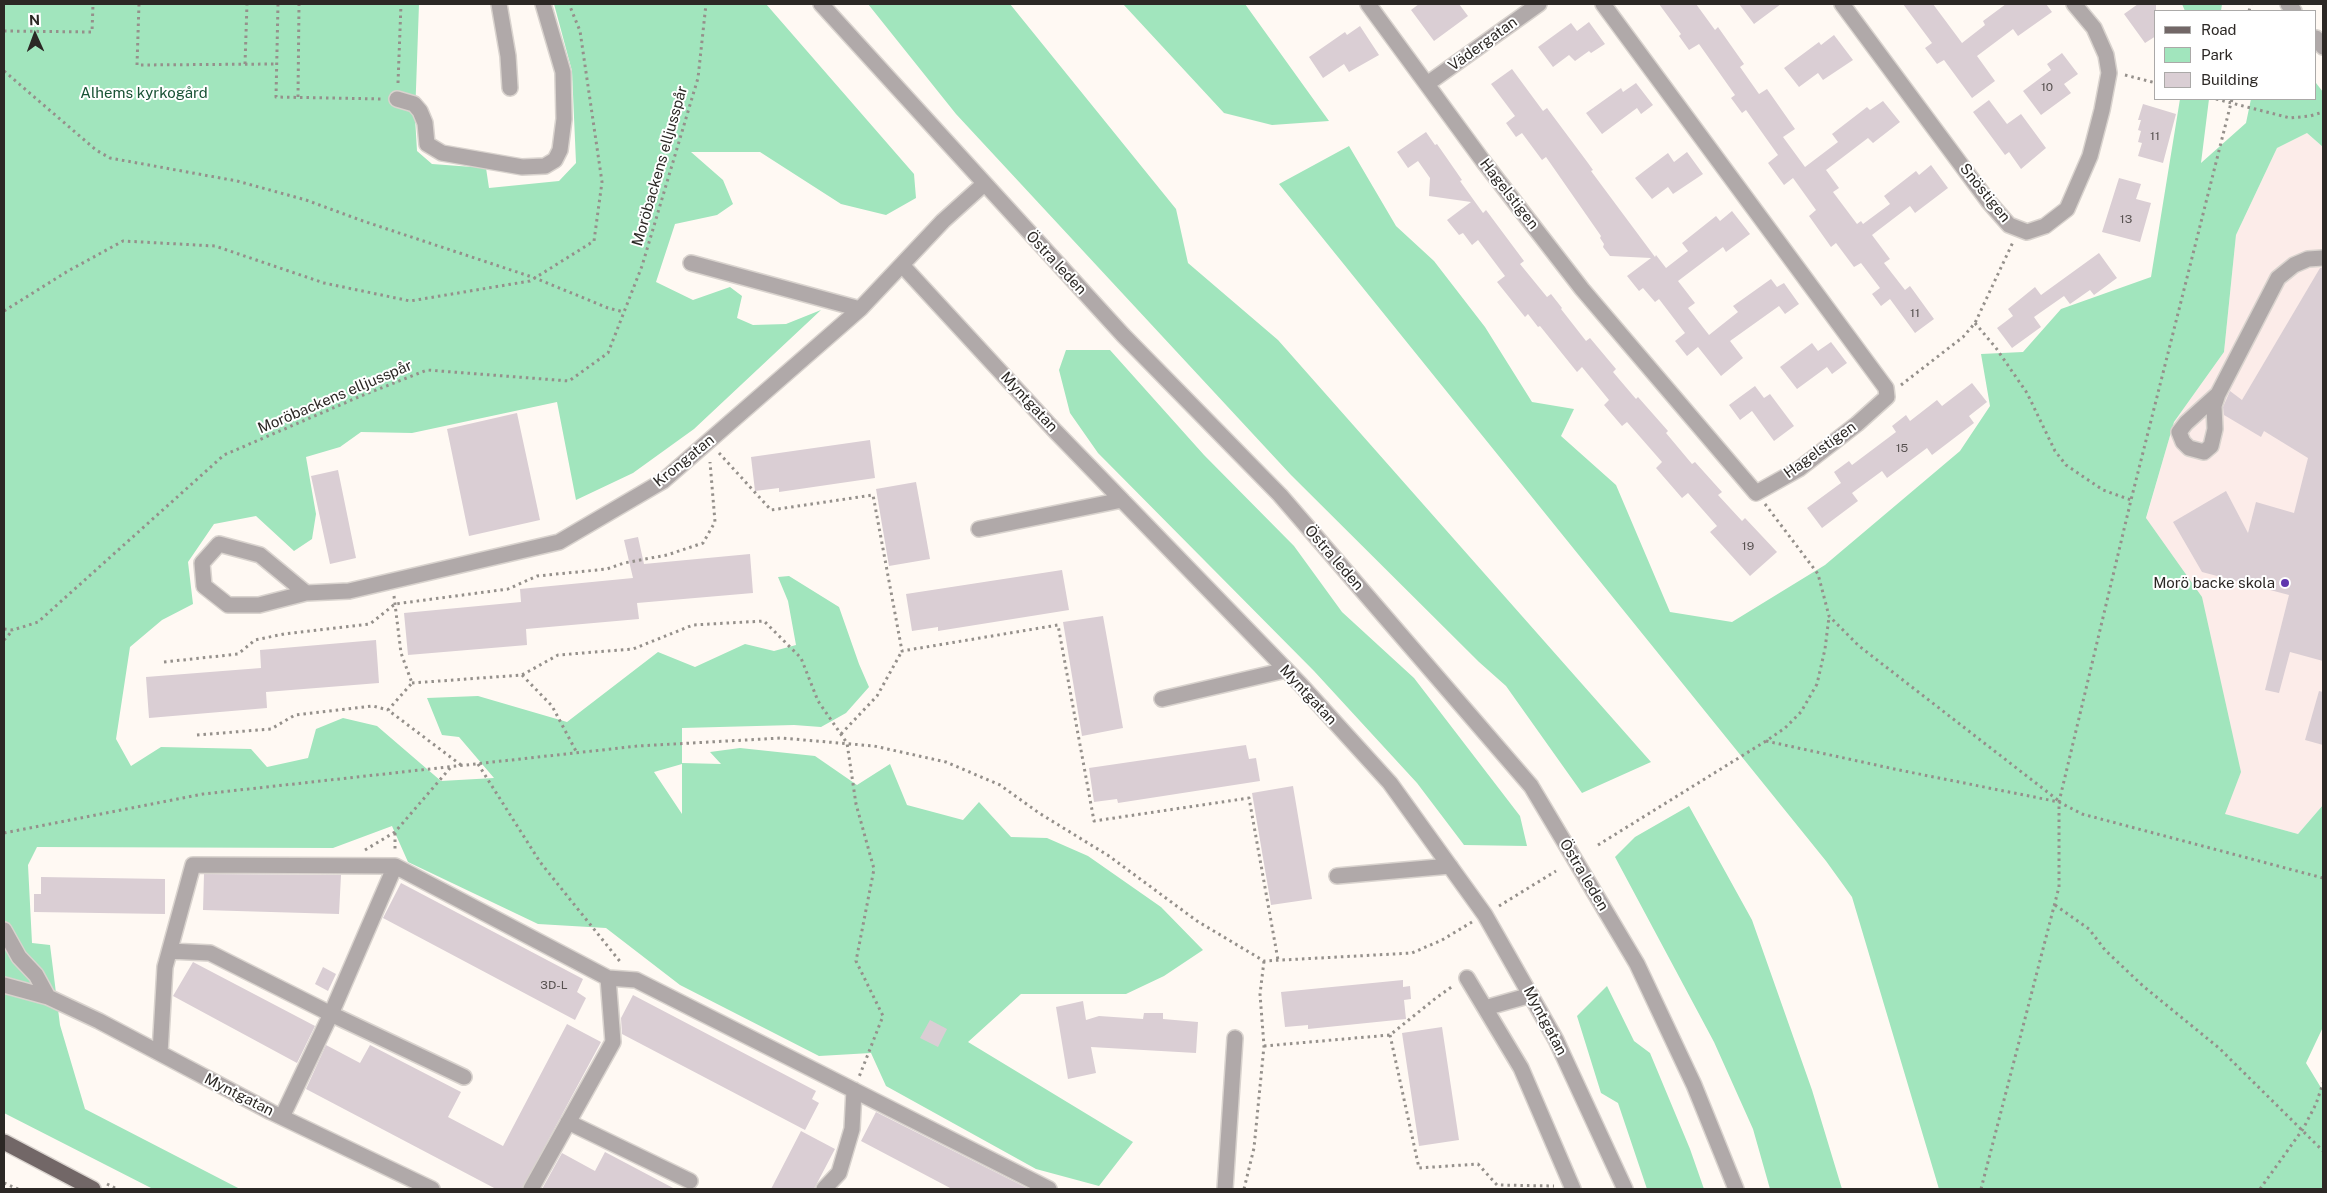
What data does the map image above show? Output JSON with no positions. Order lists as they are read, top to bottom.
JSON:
{
  "streets": {
    "street": [
      "Vädergatan",
      "Snöstigen",
      "Hagelstigen",
      "Östra leden",
      "Myntgatan",
      "Krongatan"
    ],
    "path": ["Moröbackens elljusspår"]
  },
  "crossings": [
    ["Vädergatan", "Hagelstigen"],
    ["Östra leden", "Krongatan"],
    ["Myntgatan", "Krongatan"]
  ],
  "parks": ["Alhems kyrkogård"],
  "places": ["Morö backe skola"],
  "house_numbers": [
    "10",
    "11",
    "13",
    "11",
    "15",
    "19",
    "3D-L"
  ],
  "legend": ["Road", "Park", "Building"],
  "north": "top"
}
